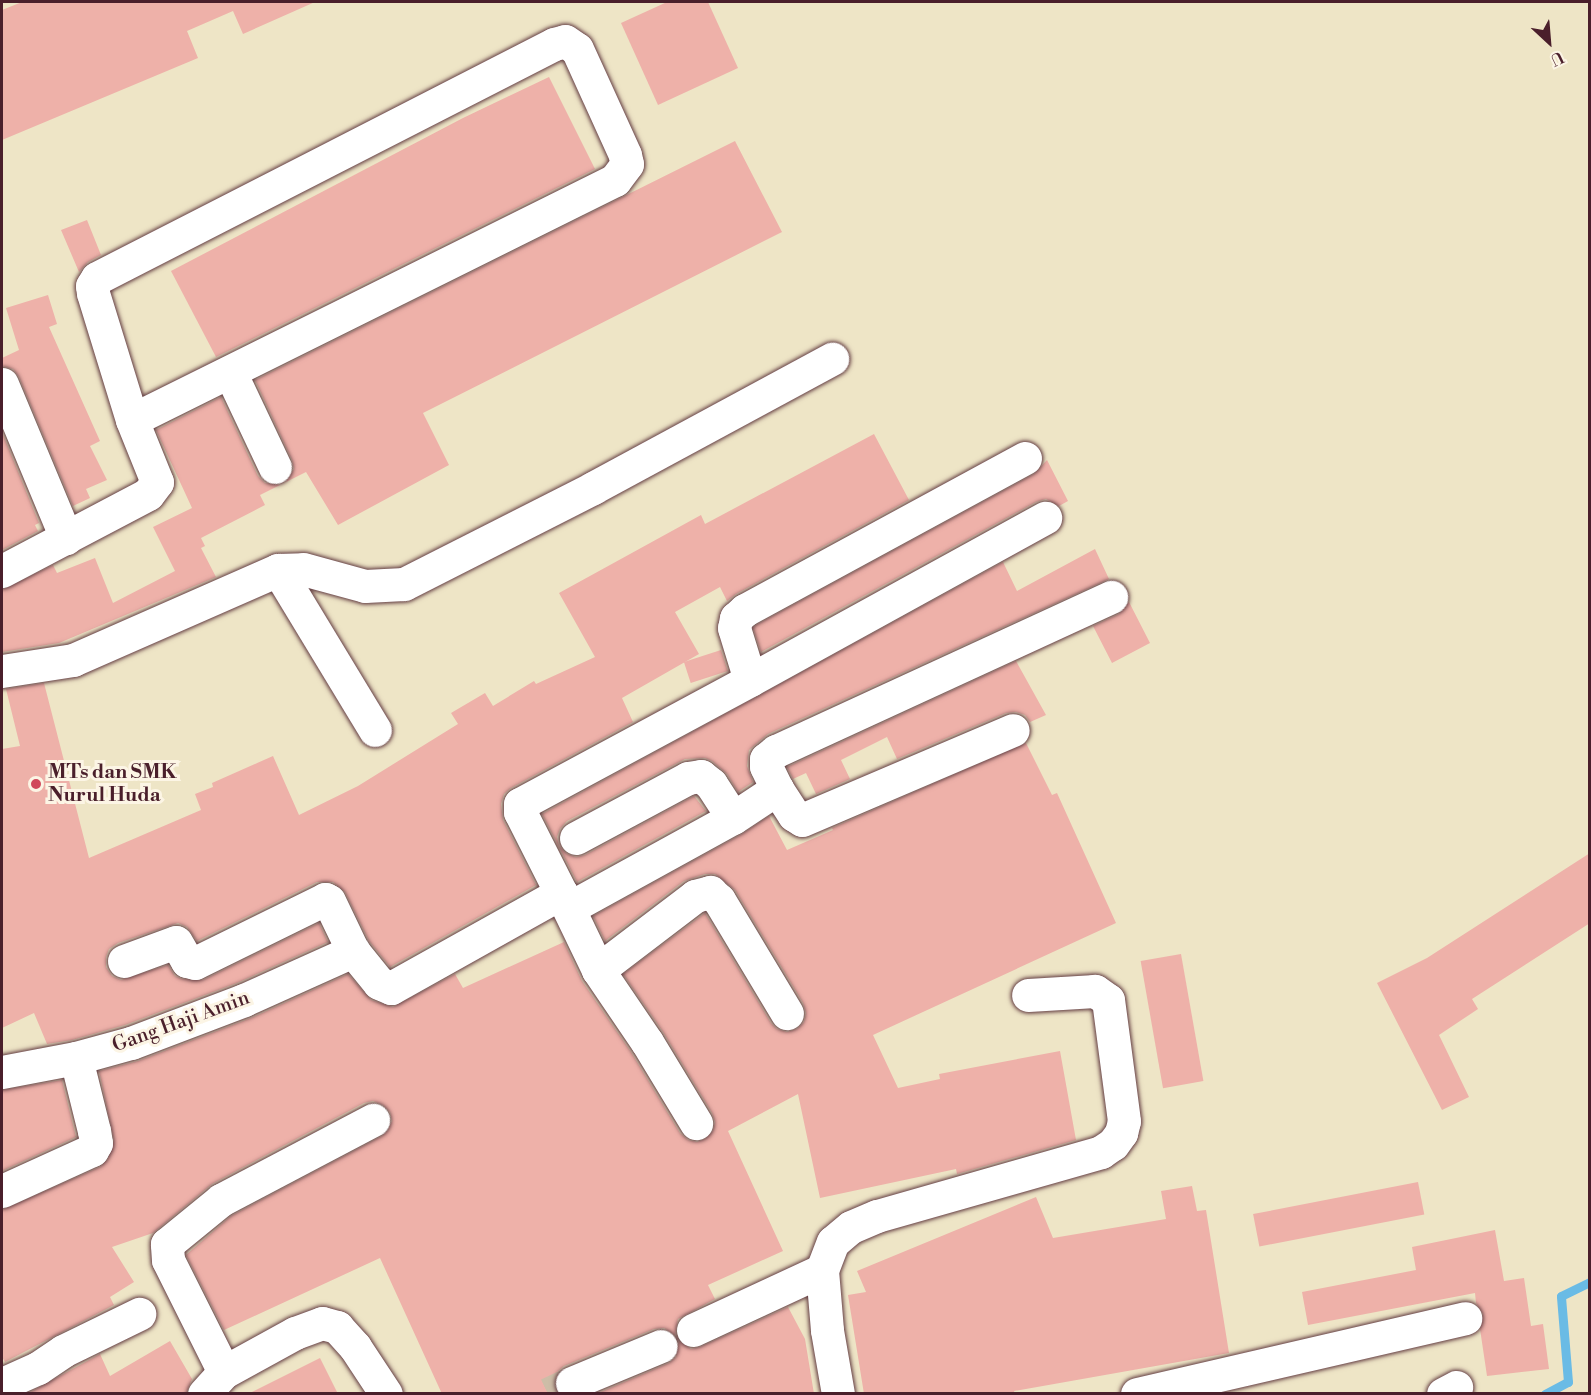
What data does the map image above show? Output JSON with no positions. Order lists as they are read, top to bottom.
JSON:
{
  "streets": {
    "street": ["Gang Haji Amin"]
  },
  "places": ["MTs dan SMK Nurul Huda"],
  "north": "bottom right"
}
